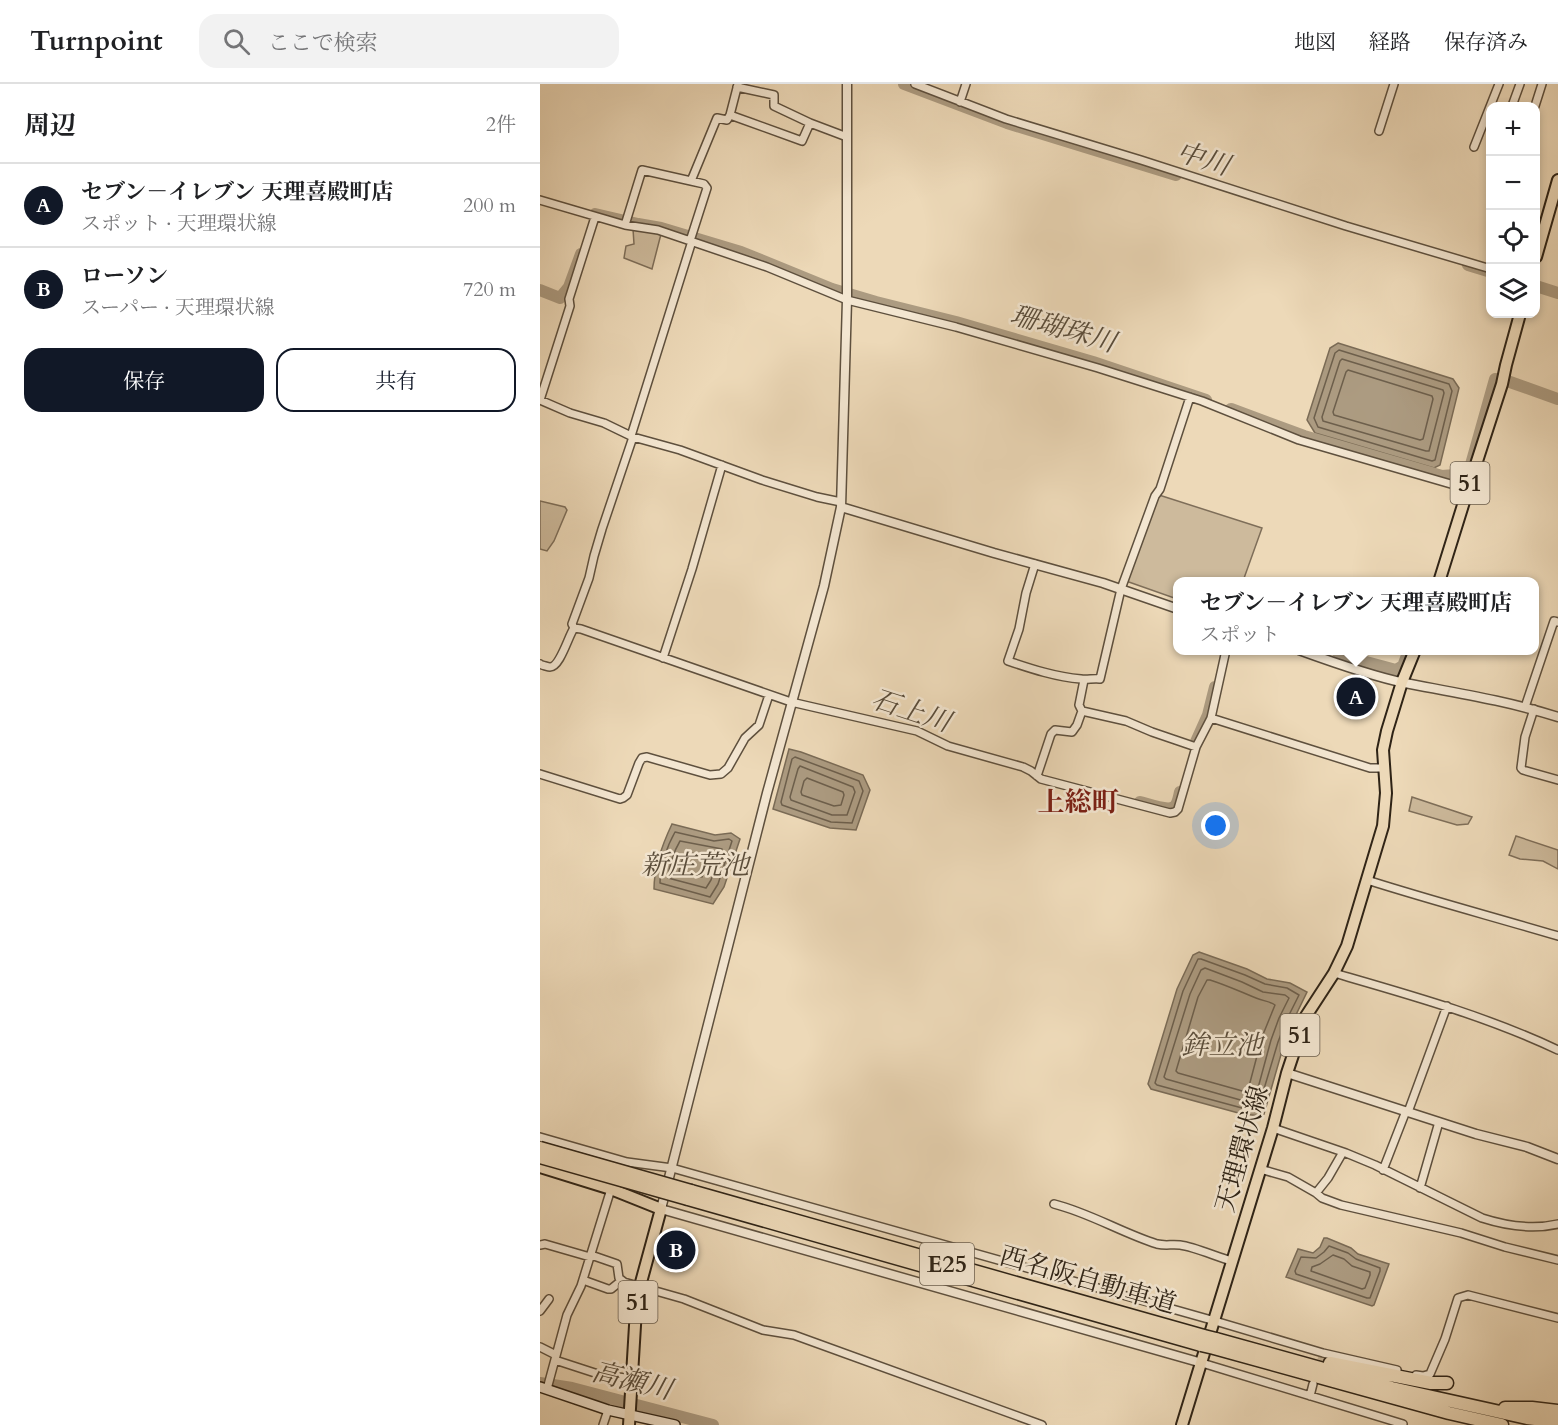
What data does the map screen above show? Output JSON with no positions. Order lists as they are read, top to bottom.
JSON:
{
  "streets": {
    "highway": ["E25", "西名阪自動車道"],
    "main road": ["51", "天理環状線"]
  },
  "crossings": [
    ["E25", "西名阪自動車道"]
  ],
  "districts": ["上総町"],
  "water": [
    "中川",
    "珊瑚珠川",
    "石上川",
    "新庄荒池",
    "鉾立池",
    "高瀬川"
  ],
  "page": {
    "header": "Turnpoint",
    "search": "ここで検索",
    "nav": ["地図", "経路", "保存済み"],
    "heading": ["周辺", "2件"],
    "map_buttons": ["+", "−"],
    "list": [
      {
        "mark": "A",
        "name": "セブン－イレブン 天理喜殿町店",
        "note": "スポット · 天理環状線",
        "value": "200 m"
      },
      {
        "mark": "B",
        "name": "ローソン",
        "note": "スーパー · 天理環状線",
        "value": "720 m"
      }
    ],
    "buttons": ["保存", "共有"],
    "popup": ["セブン－イレブン 天理喜殿町店", "スポット"],
    "pins": ["A", "B"]
  }
}
